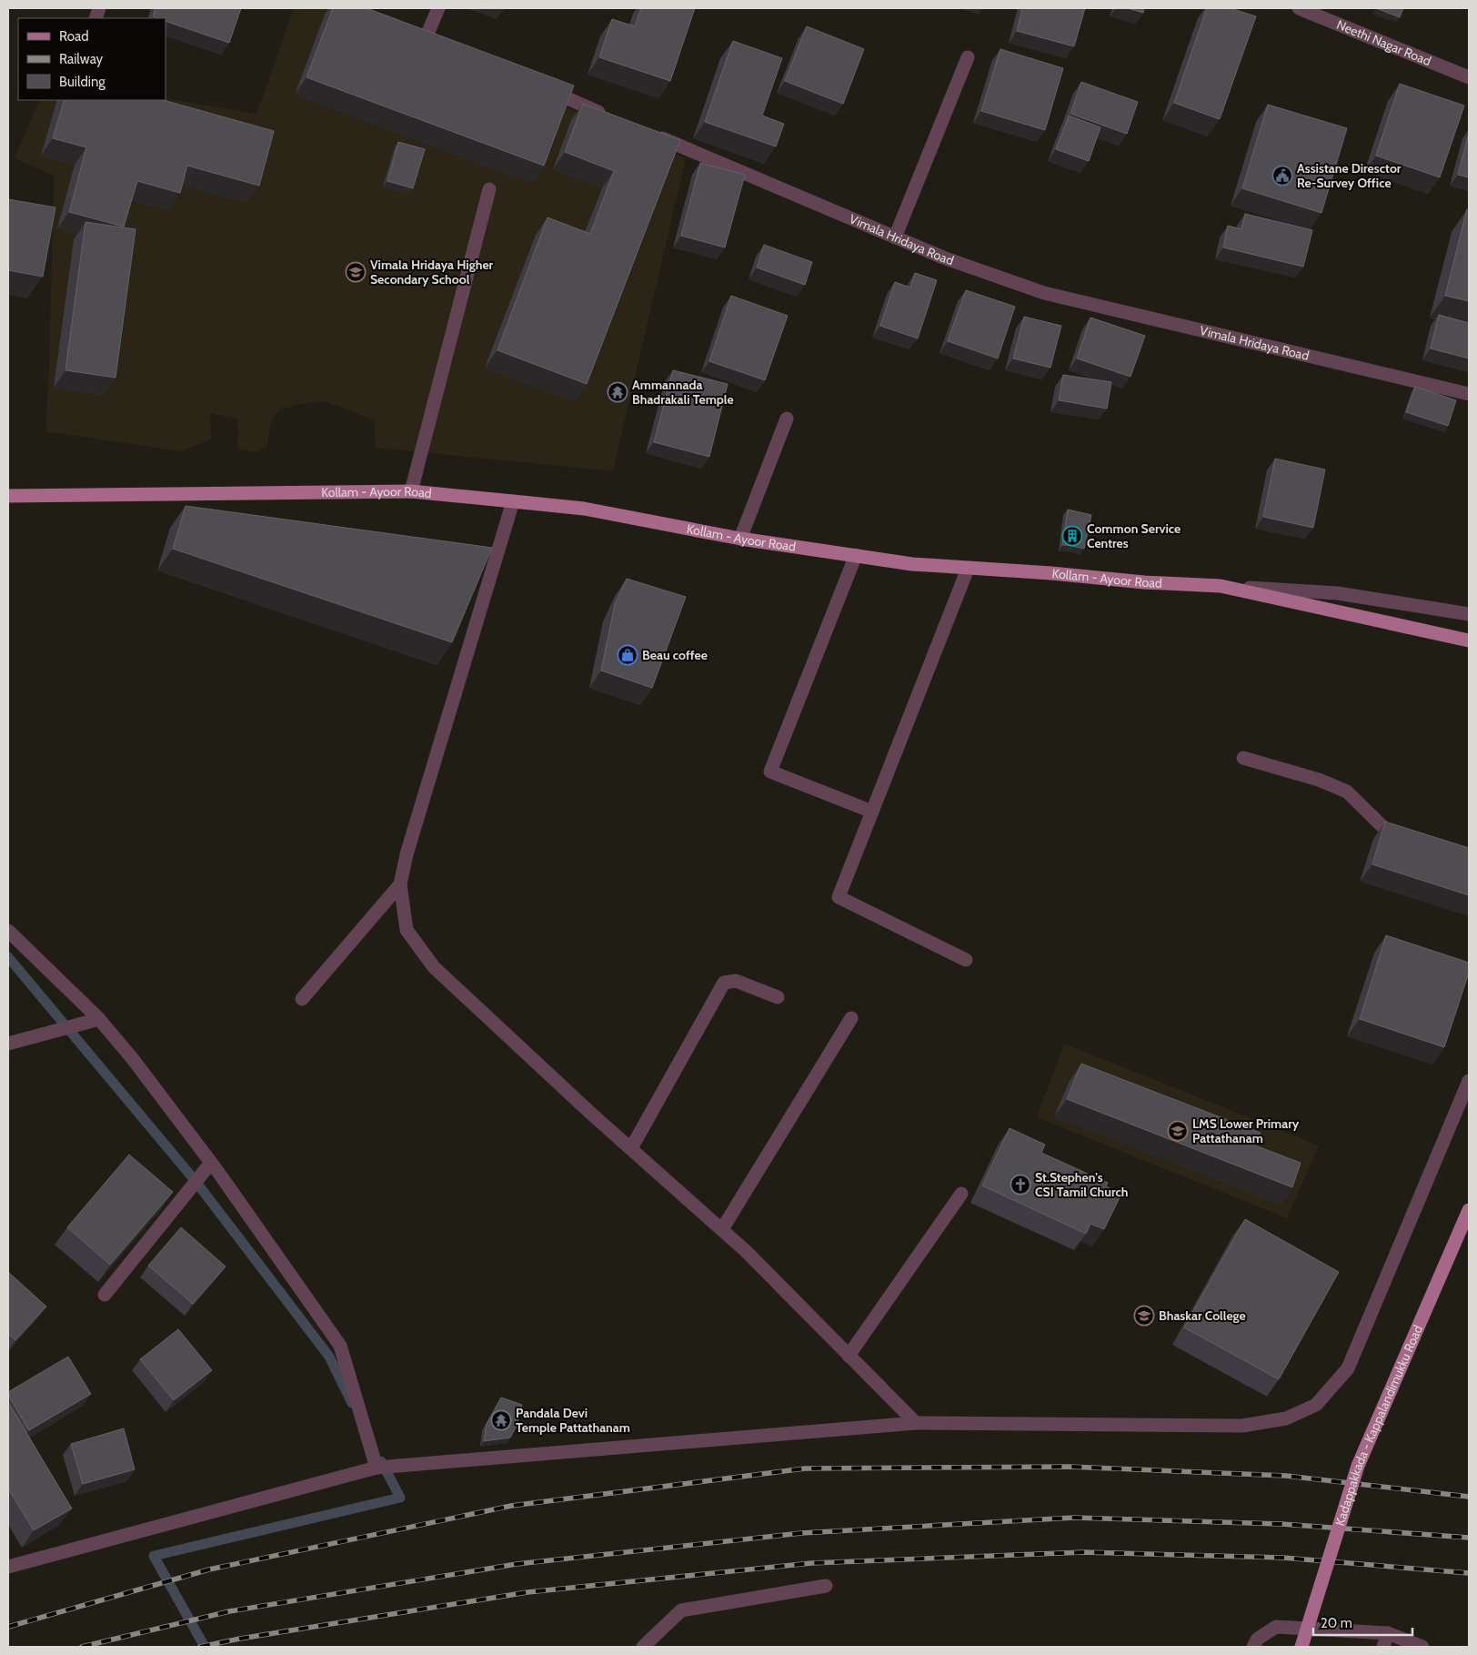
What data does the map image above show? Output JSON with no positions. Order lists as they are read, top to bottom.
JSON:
{
  "streets": {
    "main road": ["Kollam - Ayoor Road", "Kadappakkada - Kappalandimukku Road"],
    "street": ["Neethi Nagar Road", "Vimala Hridaya Road"]
  },
  "places": {
    "public building": ["Assistane Diresctor Re-Survey Office"],
    "school or university": ["Vimala Hridaya Higher Secondary School", "LMS Lower Primary Pattathanam", "Bhaskar College"],
    "temple": ["Ammannada Bhadrakali Temple", "Pandala Devi Temple Pattathanam"],
    "building": ["Common Service Centres"],
    "shop": ["Beau coffee"],
    "church": ["St.Stephen's CSI Tamil Church"]
  },
  "legend": ["Road", "Railway", "Building"],
  "scale_bar": "20 m"
}
